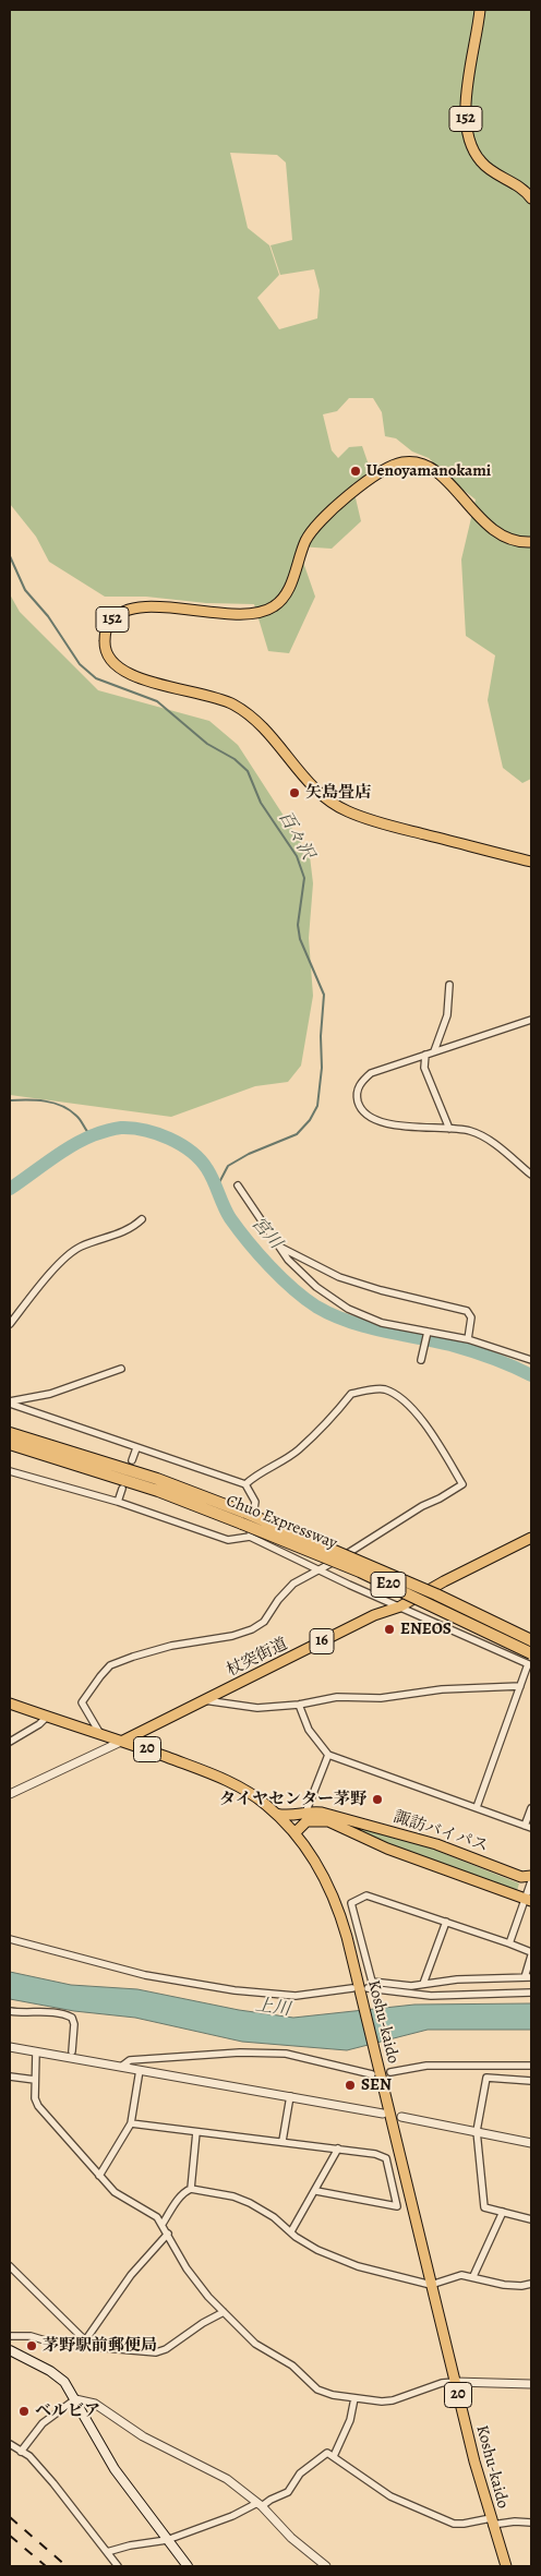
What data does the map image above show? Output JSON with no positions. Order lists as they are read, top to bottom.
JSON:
{
  "streets": {
    "highway": ["Chuo Expressway", "E20"],
    "main road": [
      "152",
      "16",
      "杖突街道",
      "20",
      "諏訪バイパス",
      "Koshu-kaido"
    ]
  },
  "crossings": [
    ["杖突街道", "Koshu-kaido"],
    ["諏訪バイパス", "Koshu-kaido"]
  ],
  "water": ["百々沢", "宮川", "上川"],
  "places": [
    "Uenoyamanokami",
    "矢島畳店",
    "ENEOS",
    "タイヤセンター茅野",
    "SEN",
    "茅野駅前郵便局",
    "ベルビア"
  ]
}
